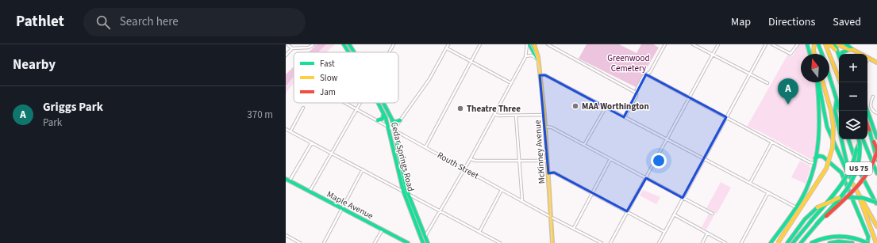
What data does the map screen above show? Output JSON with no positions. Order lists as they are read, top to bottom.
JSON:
{
  "streets": {
    "main road": [
      "McKinney Avenue",
      "Cedar Springs Road",
      "US 75",
      "Maple Avenue"
    ],
    "street": ["Routh Street"]
  },
  "crossings": [
    ["McKinney Avenue", "Routh Street"],
    ["Cedar Springs Road", "Routh Street"]
  ],
  "parks": ["Greenwood Cemetery"],
  "places": ["MAA Worthington", "Theatre Three"],
  "legend": ["Fast", "Slow", "Jam"],
  "north": "top",
  "page": {
    "header": "Pathlet",
    "search": "Search here",
    "nav": ["Map", "Directions", "Saved"],
    "heading": "Nearby",
    "map_buttons": ["+", "−"],
    "pins": "A",
    "list": [
      {
        "mark": "A",
        "name": "Griggs Park",
        "note": "Park",
        "value": "370 m"
      }
    ]
  }
}
